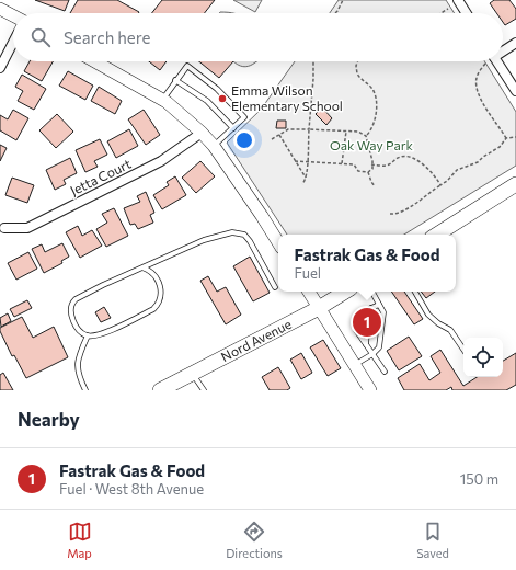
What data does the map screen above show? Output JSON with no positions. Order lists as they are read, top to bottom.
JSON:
{
  "streets": {
    "main road": ["Nord Avenue"],
    "street": ["Jetta Court"]
  },
  "parks": ["Oak Way Park"],
  "places": ["Emma Wilson Elementary School"],
  "page": {
    "search": "Search here",
    "popup": ["Fastrak Gas & Food", "Fuel"],
    "pins": "1",
    "heading": "Nearby",
    "list": [
      {
        "mark": "1",
        "name": "Fastrak Gas & Food",
        "note": "Fuel · West 8th Avenue",
        "value": "150 m"
      }
    ],
    "nav": ["Map", "Directions", "Saved"]
  }
}
